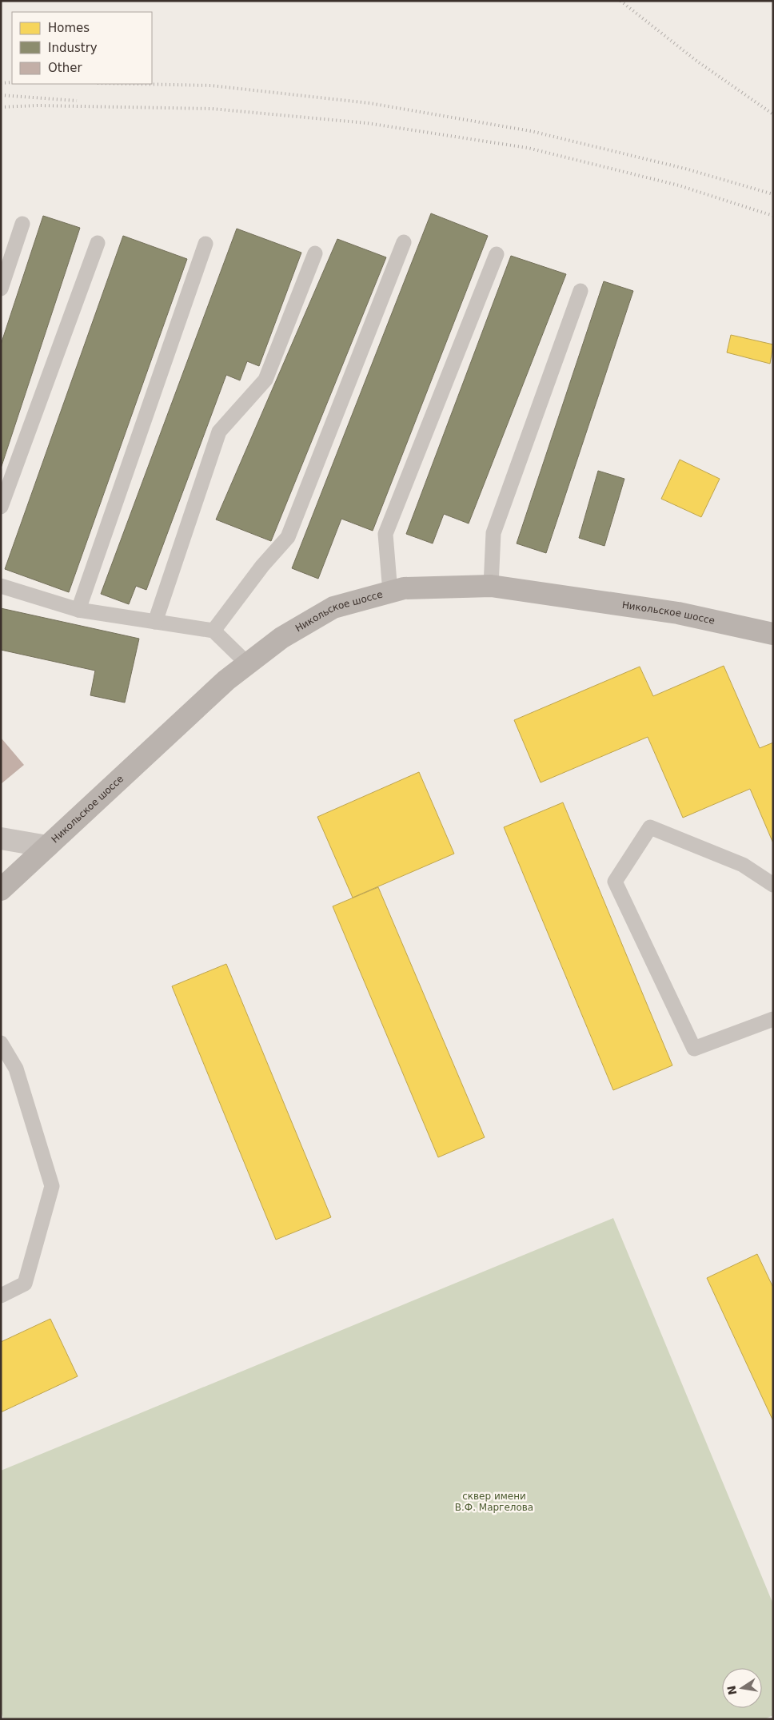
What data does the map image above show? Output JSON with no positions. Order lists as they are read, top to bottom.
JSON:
{
  "streets": {
    "street": ["Никольское шоссе"]
  },
  "parks": ["сквер имени В.Ф. Маргелова"],
  "legend": ["Homes", "Industry", "Other"],
  "north": "left"
}
